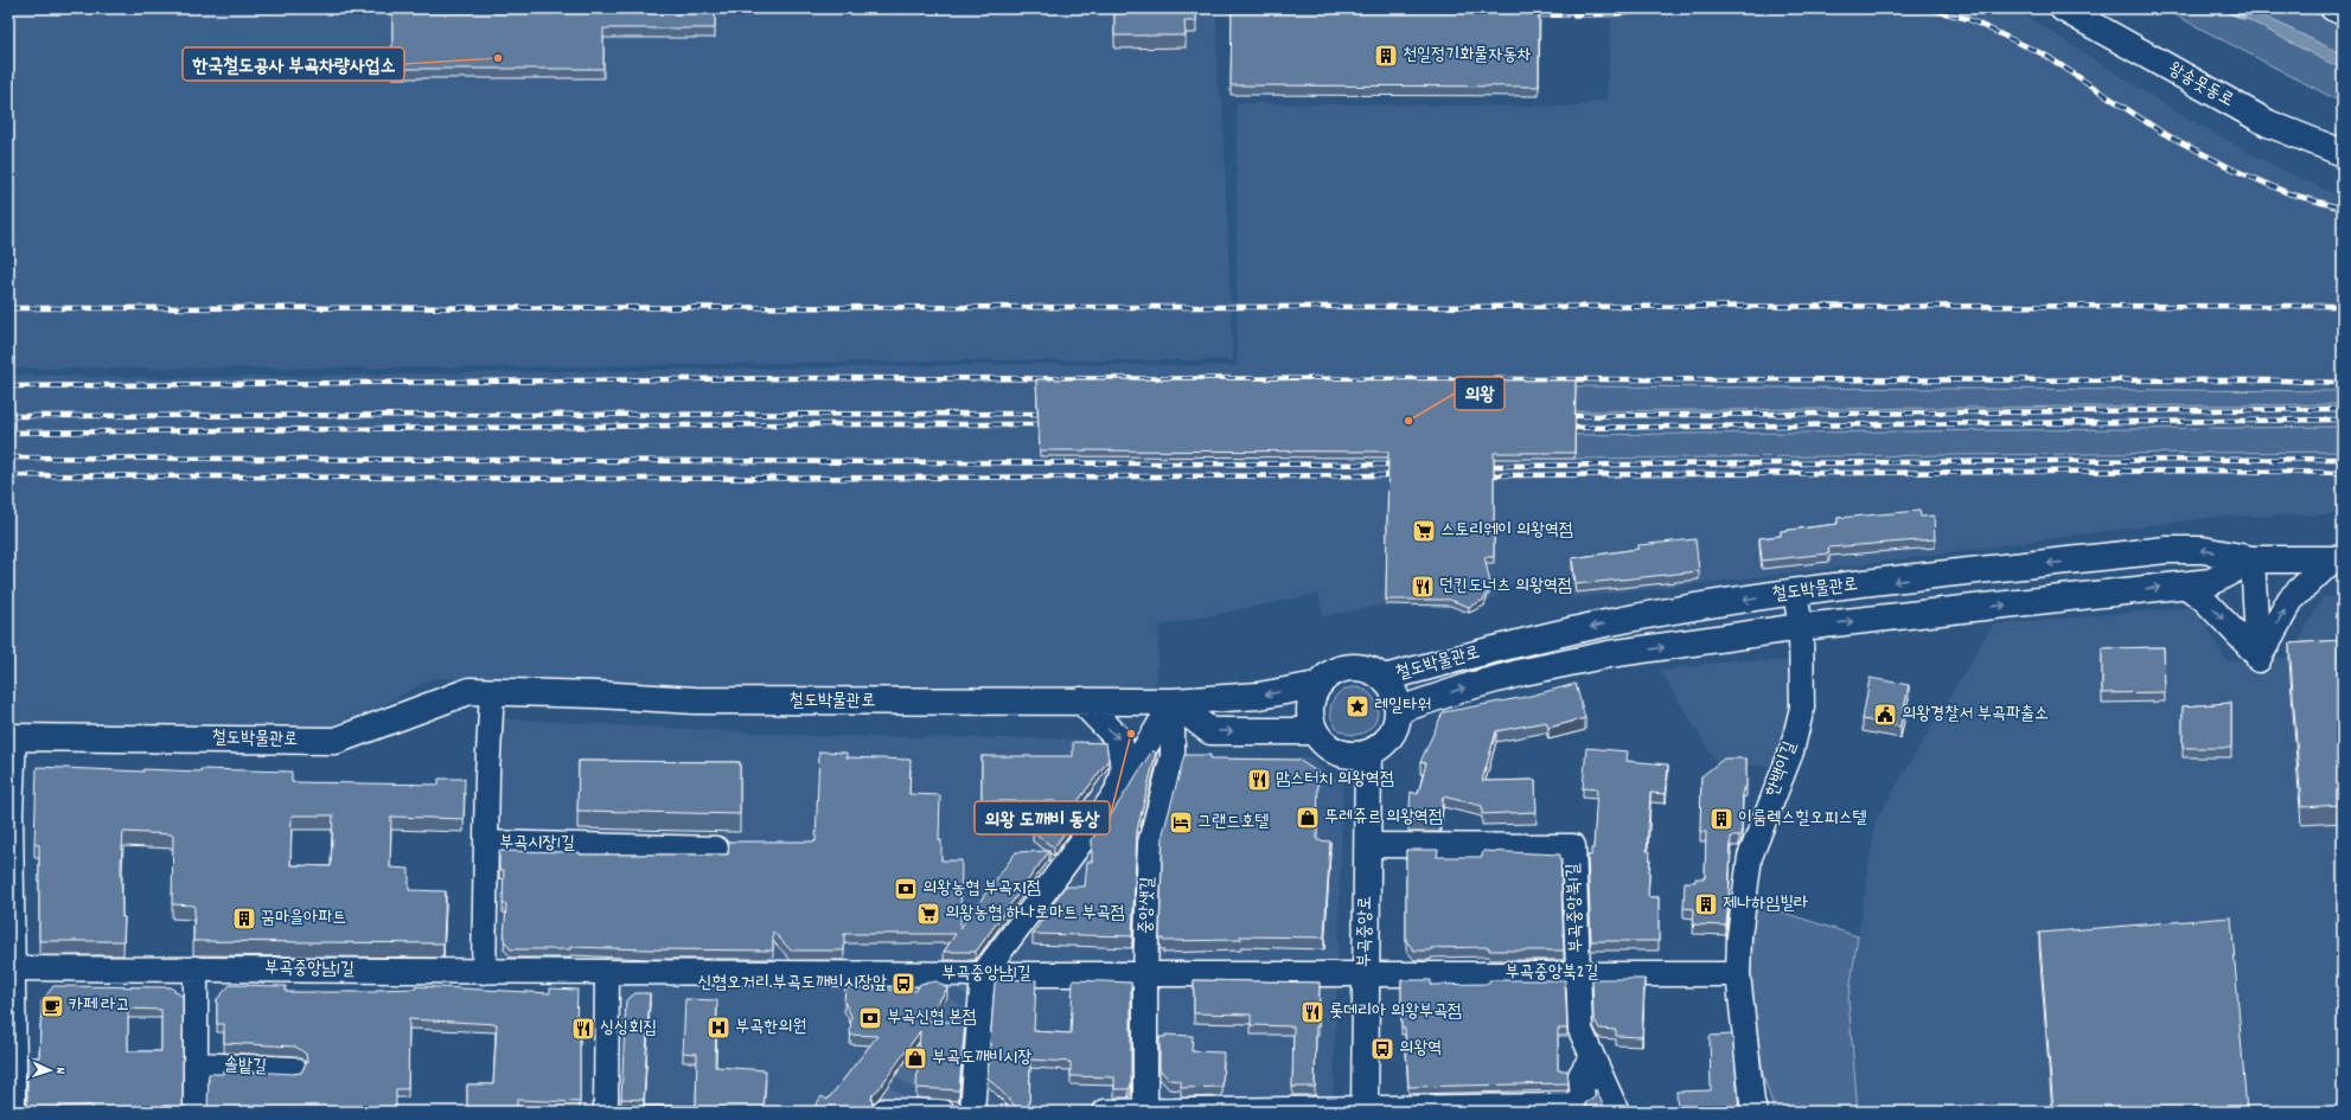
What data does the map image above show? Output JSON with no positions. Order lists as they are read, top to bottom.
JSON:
{
  "streets": {
    "street": [
      "왕송못동로",
      "철도박물관로",
      "한백이길",
      "부곡시장1길",
      "중앙샛길",
      "부곡중앙북1길",
      "부곡중앙로",
      "부곡중앙남1길",
      "부곡중앙북2길",
      "솔밭길"
    ]
  },
  "crossings": [
    ["철도박물관로", "한백이길"],
    ["철도박물관로", "중앙샛길"],
    ["철도박물관로", "부곡중앙로"],
    ["한백이길", "부곡중앙북2길"],
    ["부곡시장1길", "부곡중앙남1길"],
    ["중앙샛길", "부곡중앙남1길"],
    ["부곡중앙북1길", "부곡중앙로"],
    ["부곡중앙북1길", "부곡중앙북2길"],
    ["부곡중앙로", "부곡중앙남1길"],
    ["부곡중앙로", "부곡중앙북2길"],
    ["부곡중앙남1길", "부곡중앙북2길"]
  ],
  "places": {
    "building": [
      "천일정기화물자동차",
      "이룸렉스힐오피스텔",
      "제나하임빌라",
      "꿈마을아파트"
    ],
    "other": ["한국철도공사 부곡차량사업소", "의왕", "의왕 도깨비 동상"],
    "supermarket": ["스토리웨이 의왕역점", "의왕농협 하나로마트 부곡점"],
    "restaurant": [
      "던킨도너츠 의왕역점",
      "맘스터치 의왕역점",
      "롯데리아 의왕부곡점",
      "싱싱회집"
    ],
    "place": ["레일타워"],
    "public building": ["의왕경찰서 부곡파출소"],
    "shop": ["뚜레쥬르 의왕역점", "부곡도깨비시장"],
    "hotel": ["그랜드호텔"],
    "bank": ["의왕농협 부곡지점", "부곡신협 본점"],
    "bus stop": ["신협오거리.부곡도깨비시장앞", "의왕역"],
    "cafe": ["카페 라고"],
    "hospital": ["부곡한의원"]
  },
  "north": "right"
}
